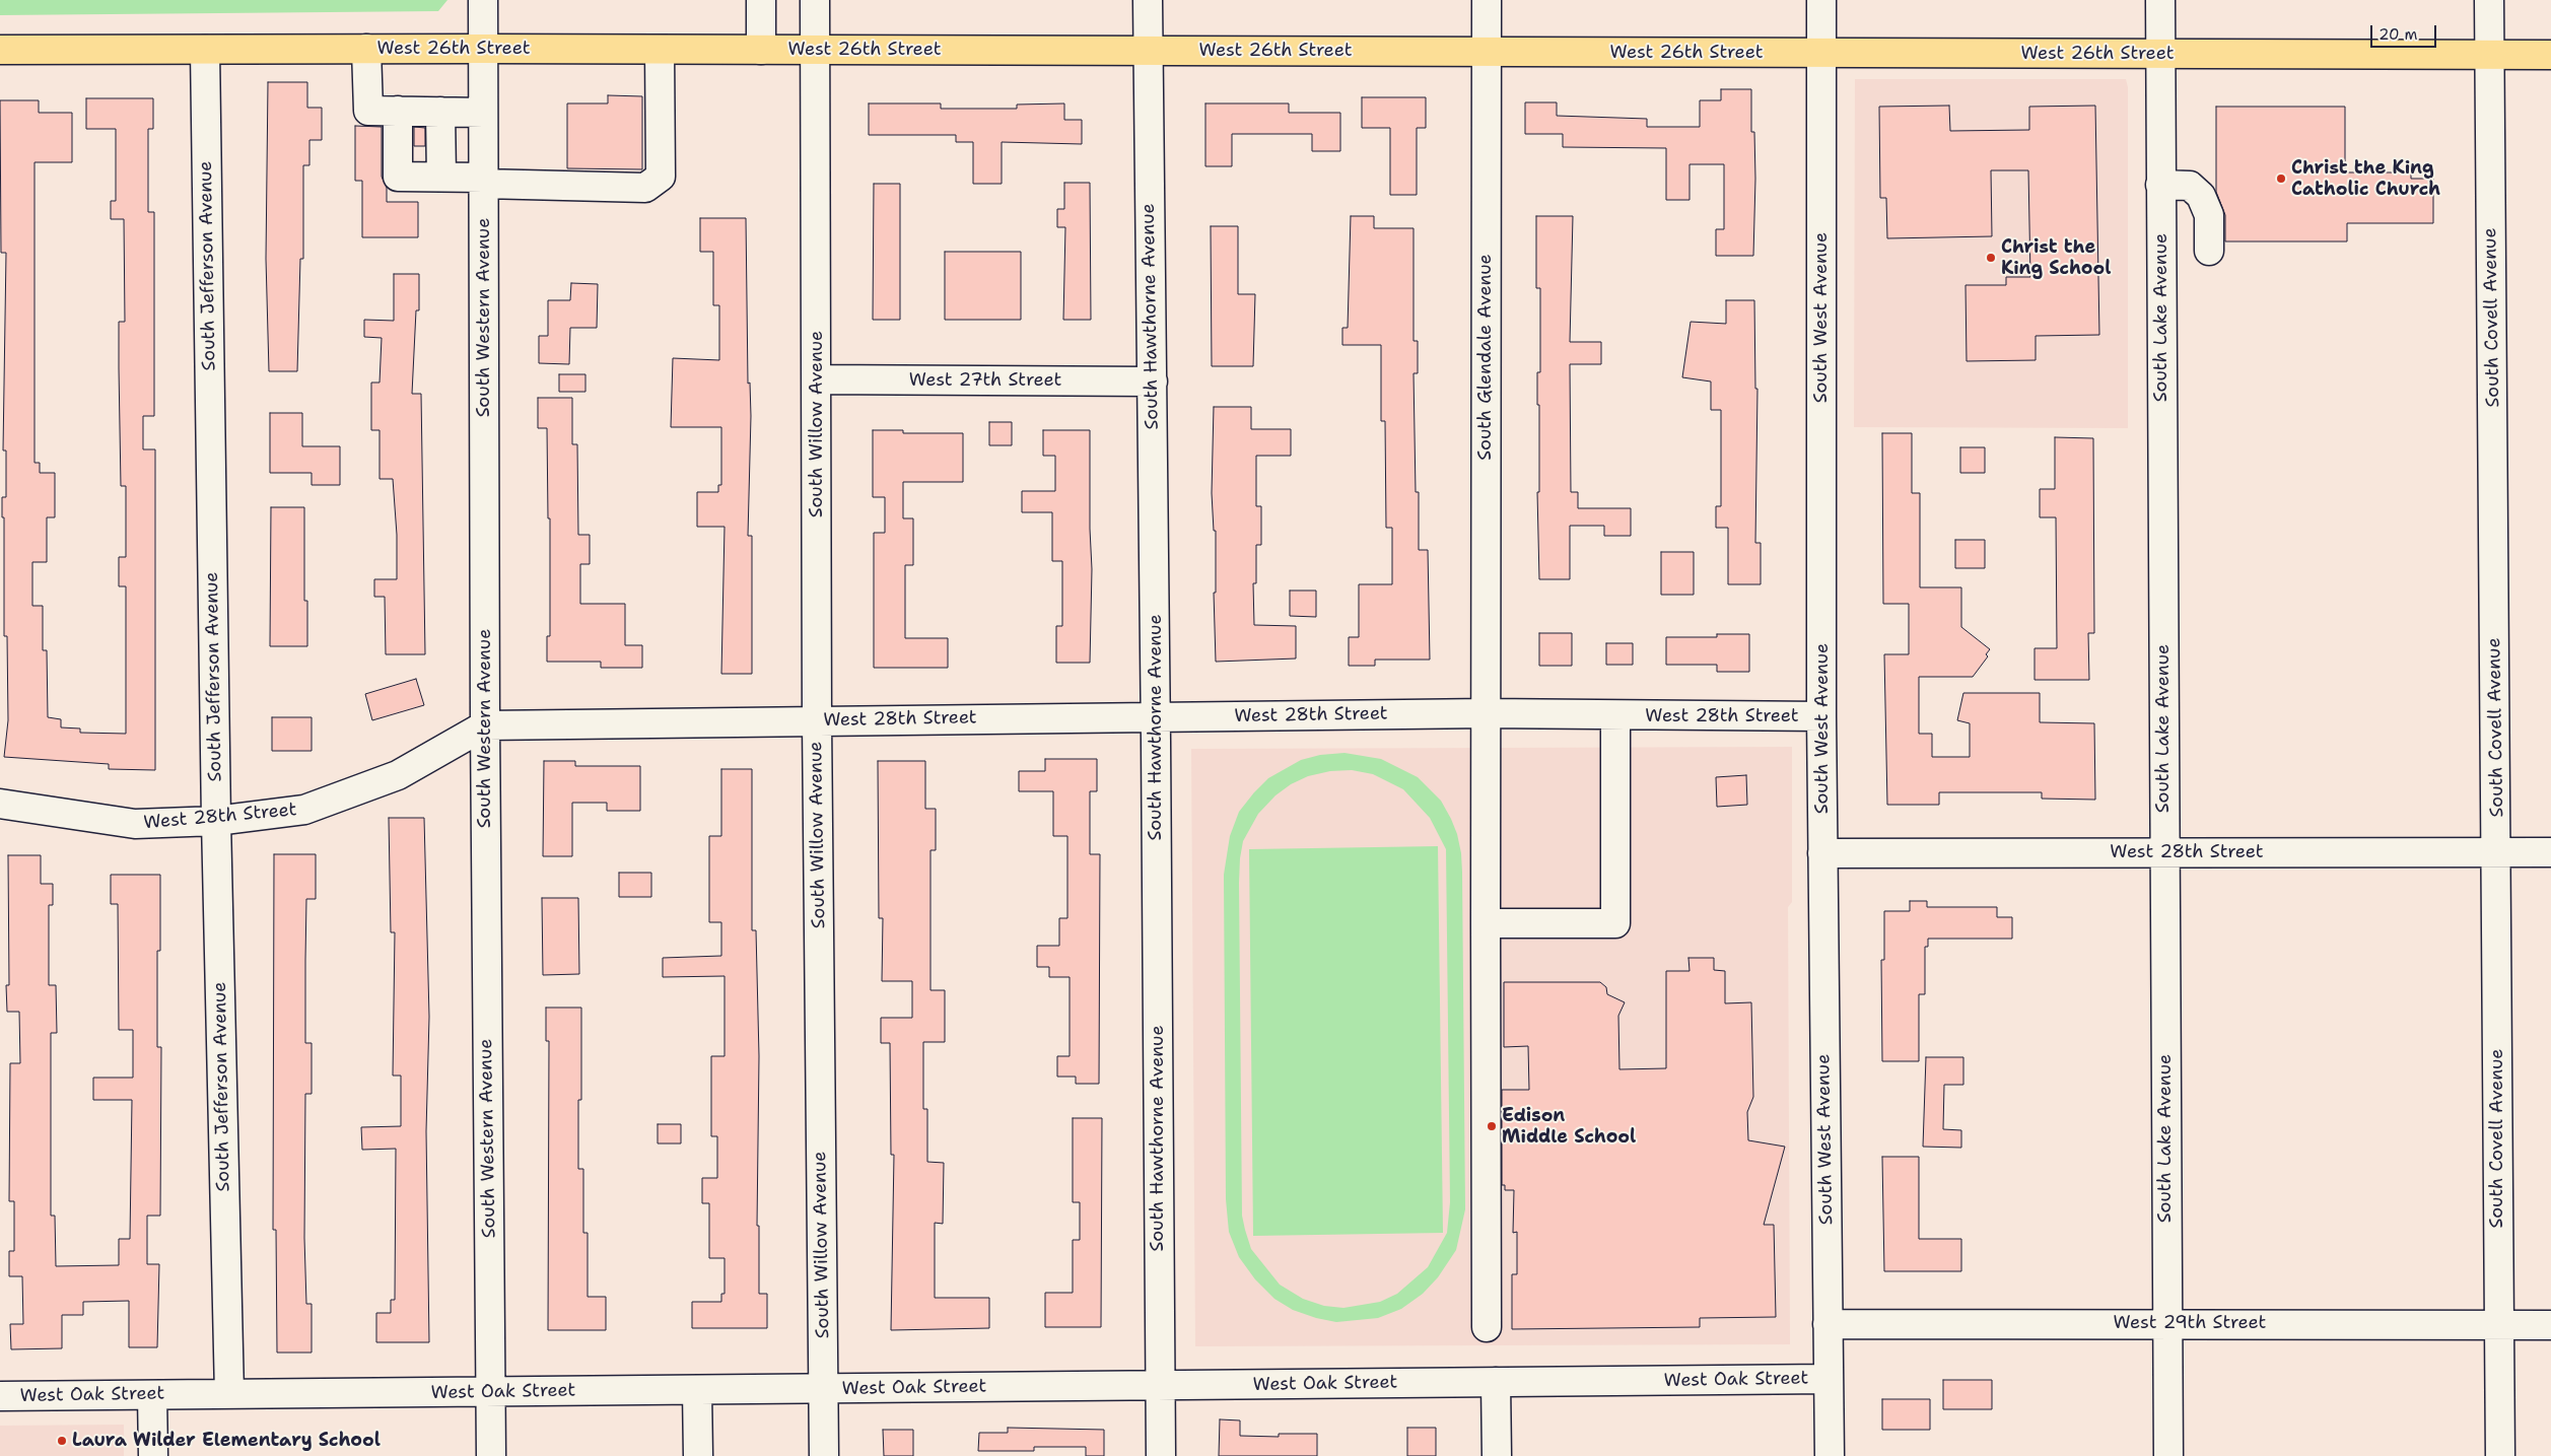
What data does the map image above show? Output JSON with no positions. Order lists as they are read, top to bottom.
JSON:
{
  "streets": {
    "main road": ["West 26th Street"],
    "street": [
      "South Jefferson Avenue",
      "South Hawthorne Avenue",
      "South Western Avenue",
      "South West Avenue",
      "South Lake Avenue",
      "South Covell Avenue",
      "South Glendale Avenue",
      "West 27th Street",
      "South Willow Avenue",
      "West 28th Street",
      "West 29th Street",
      "West Oak Street"
    ]
  },
  "crossings": [
    ["West 26th Street", "South Jefferson Avenue"],
    ["West 26th Street", "South Hawthorne Avenue"],
    ["West 26th Street", "South Western Avenue"],
    ["West 26th Street", "South West Avenue"],
    ["West 26th Street", "South Lake Avenue"],
    ["West 26th Street", "South Covell Avenue"],
    ["West 26th Street", "South Glendale Avenue"],
    ["West 26th Street", "South Willow Avenue"],
    ["South Jefferson Avenue", "West 28th Street"],
    ["South Jefferson Avenue", "West Oak Street"],
    ["South Hawthorne Avenue", "West 27th Street"],
    ["South Hawthorne Avenue", "West 28th Street"],
    ["South Hawthorne Avenue", "West Oak Street"],
    ["South Western Avenue", "West 28th Street"],
    ["South Western Avenue", "West Oak Street"],
    ["South West Avenue", "West 28th Street"],
    ["South West Avenue", "West 29th Street"],
    ["South West Avenue", "West Oak Street"],
    ["South Lake Avenue", "West 28th Street"],
    ["South Lake Avenue", "West 29th Street"],
    ["South Covell Avenue", "West 28th Street"],
    ["South Covell Avenue", "West 29th Street"],
    ["South Glendale Avenue", "West 28th Street"],
    ["West 27th Street", "South Willow Avenue"],
    ["South Willow Avenue", "West 28th Street"],
    ["South Willow Avenue", "West Oak Street"]
  ],
  "places": [
    "Christ the King Catholic Church",
    "Christ the King School",
    "Edison Middle School",
    "Laura Wilder Elementary School"
  ],
  "scale_bar": "20 m"
}
